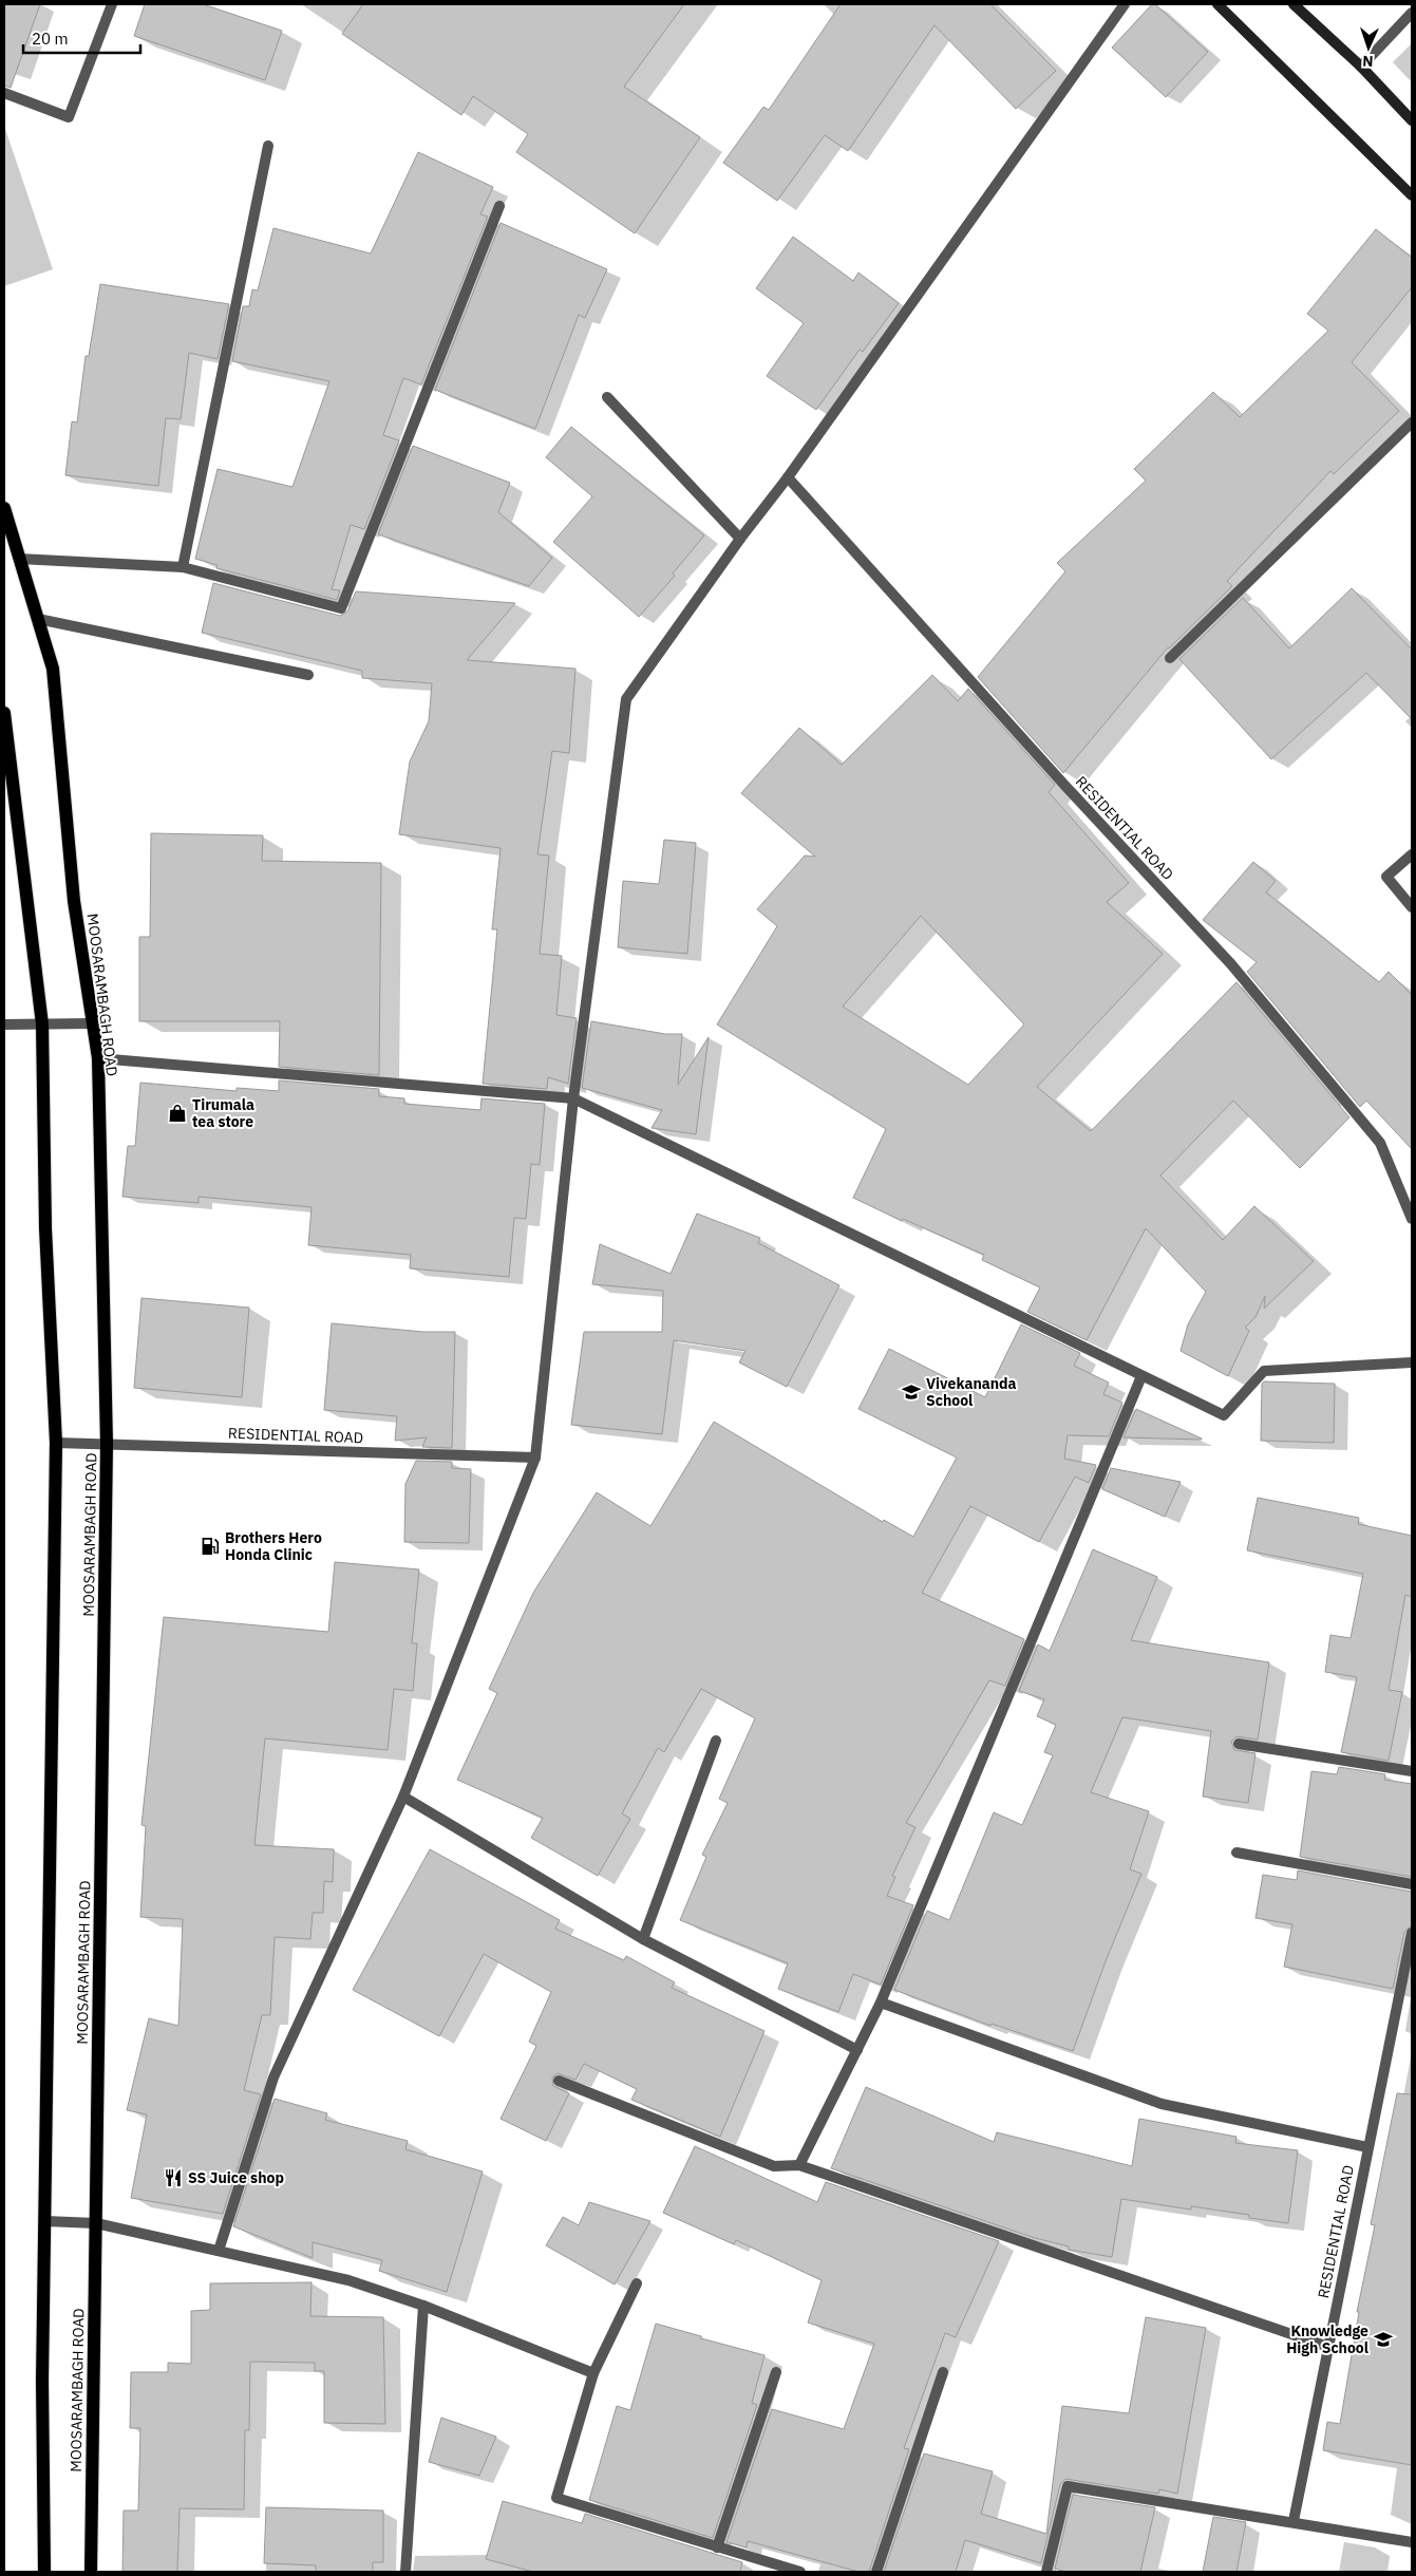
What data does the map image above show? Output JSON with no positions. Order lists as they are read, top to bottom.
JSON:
{
  "streets": {
    "main road": ["MOOSARAMBAGH ROAD"],
    "street": ["RESIDENTIAL ROAD"]
  },
  "crossings": [
    ["RESIDENTIAL ROAD", "MOOSARAMBAGH ROAD"]
  ],
  "places": {
    "shop": ["Tirumala tea store"],
    "school or university": ["Vivekananda School", "Knowledge High School"],
    "fuel station": ["Brothers Hero Honda Clinic"],
    "restaurant": ["SS Juice shop"]
  },
  "scale_bar": "20 m",
  "north": "bottom"
}
